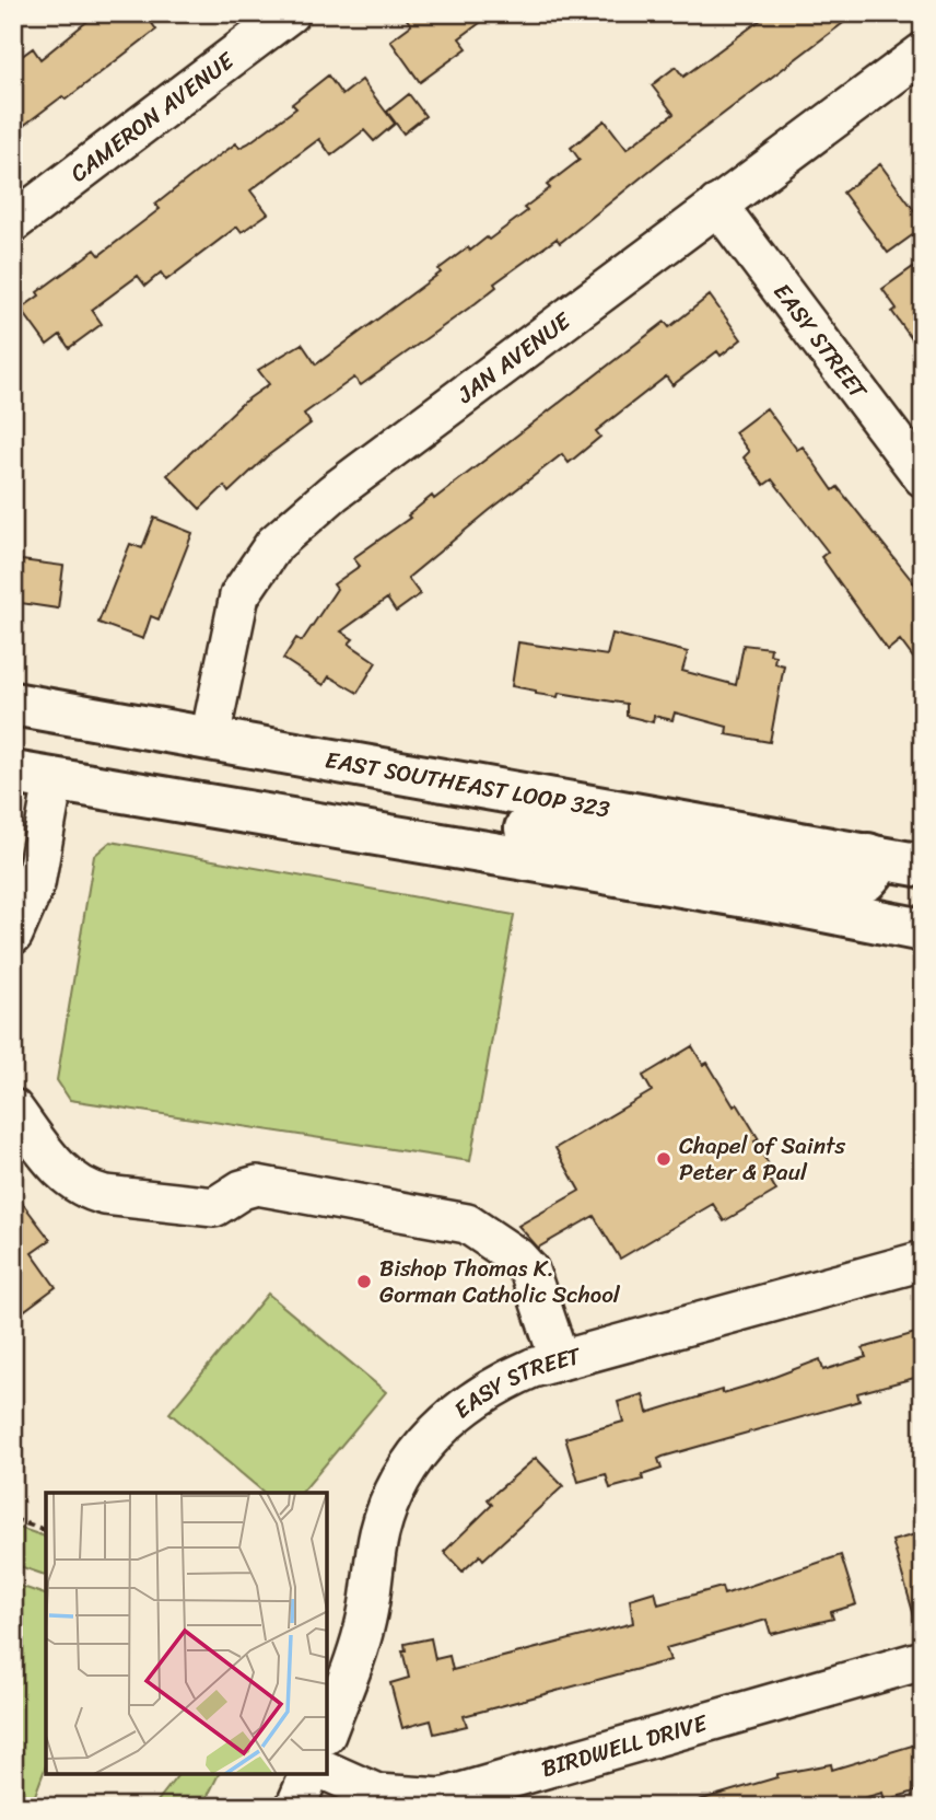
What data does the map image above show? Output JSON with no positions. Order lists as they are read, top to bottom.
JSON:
{
  "streets": {
    "highway": ["EAST SOUTHEAST LOOP 323"],
    "street": [
      "CAMERON AVENUE",
      "EASY STREET",
      "JAN AVENUE",
      "BIRDWELL DRIVE"
    ]
  },
  "crossings": [
    ["EASY STREET", "JAN AVENUE"],
    ["JAN AVENUE", "EAST SOUTHEAST LOOP 323"]
  ],
  "places": ["Chapel of Saints Peter & Paul", "Bishop Thomas K. Gorman Catholic School"]
}
